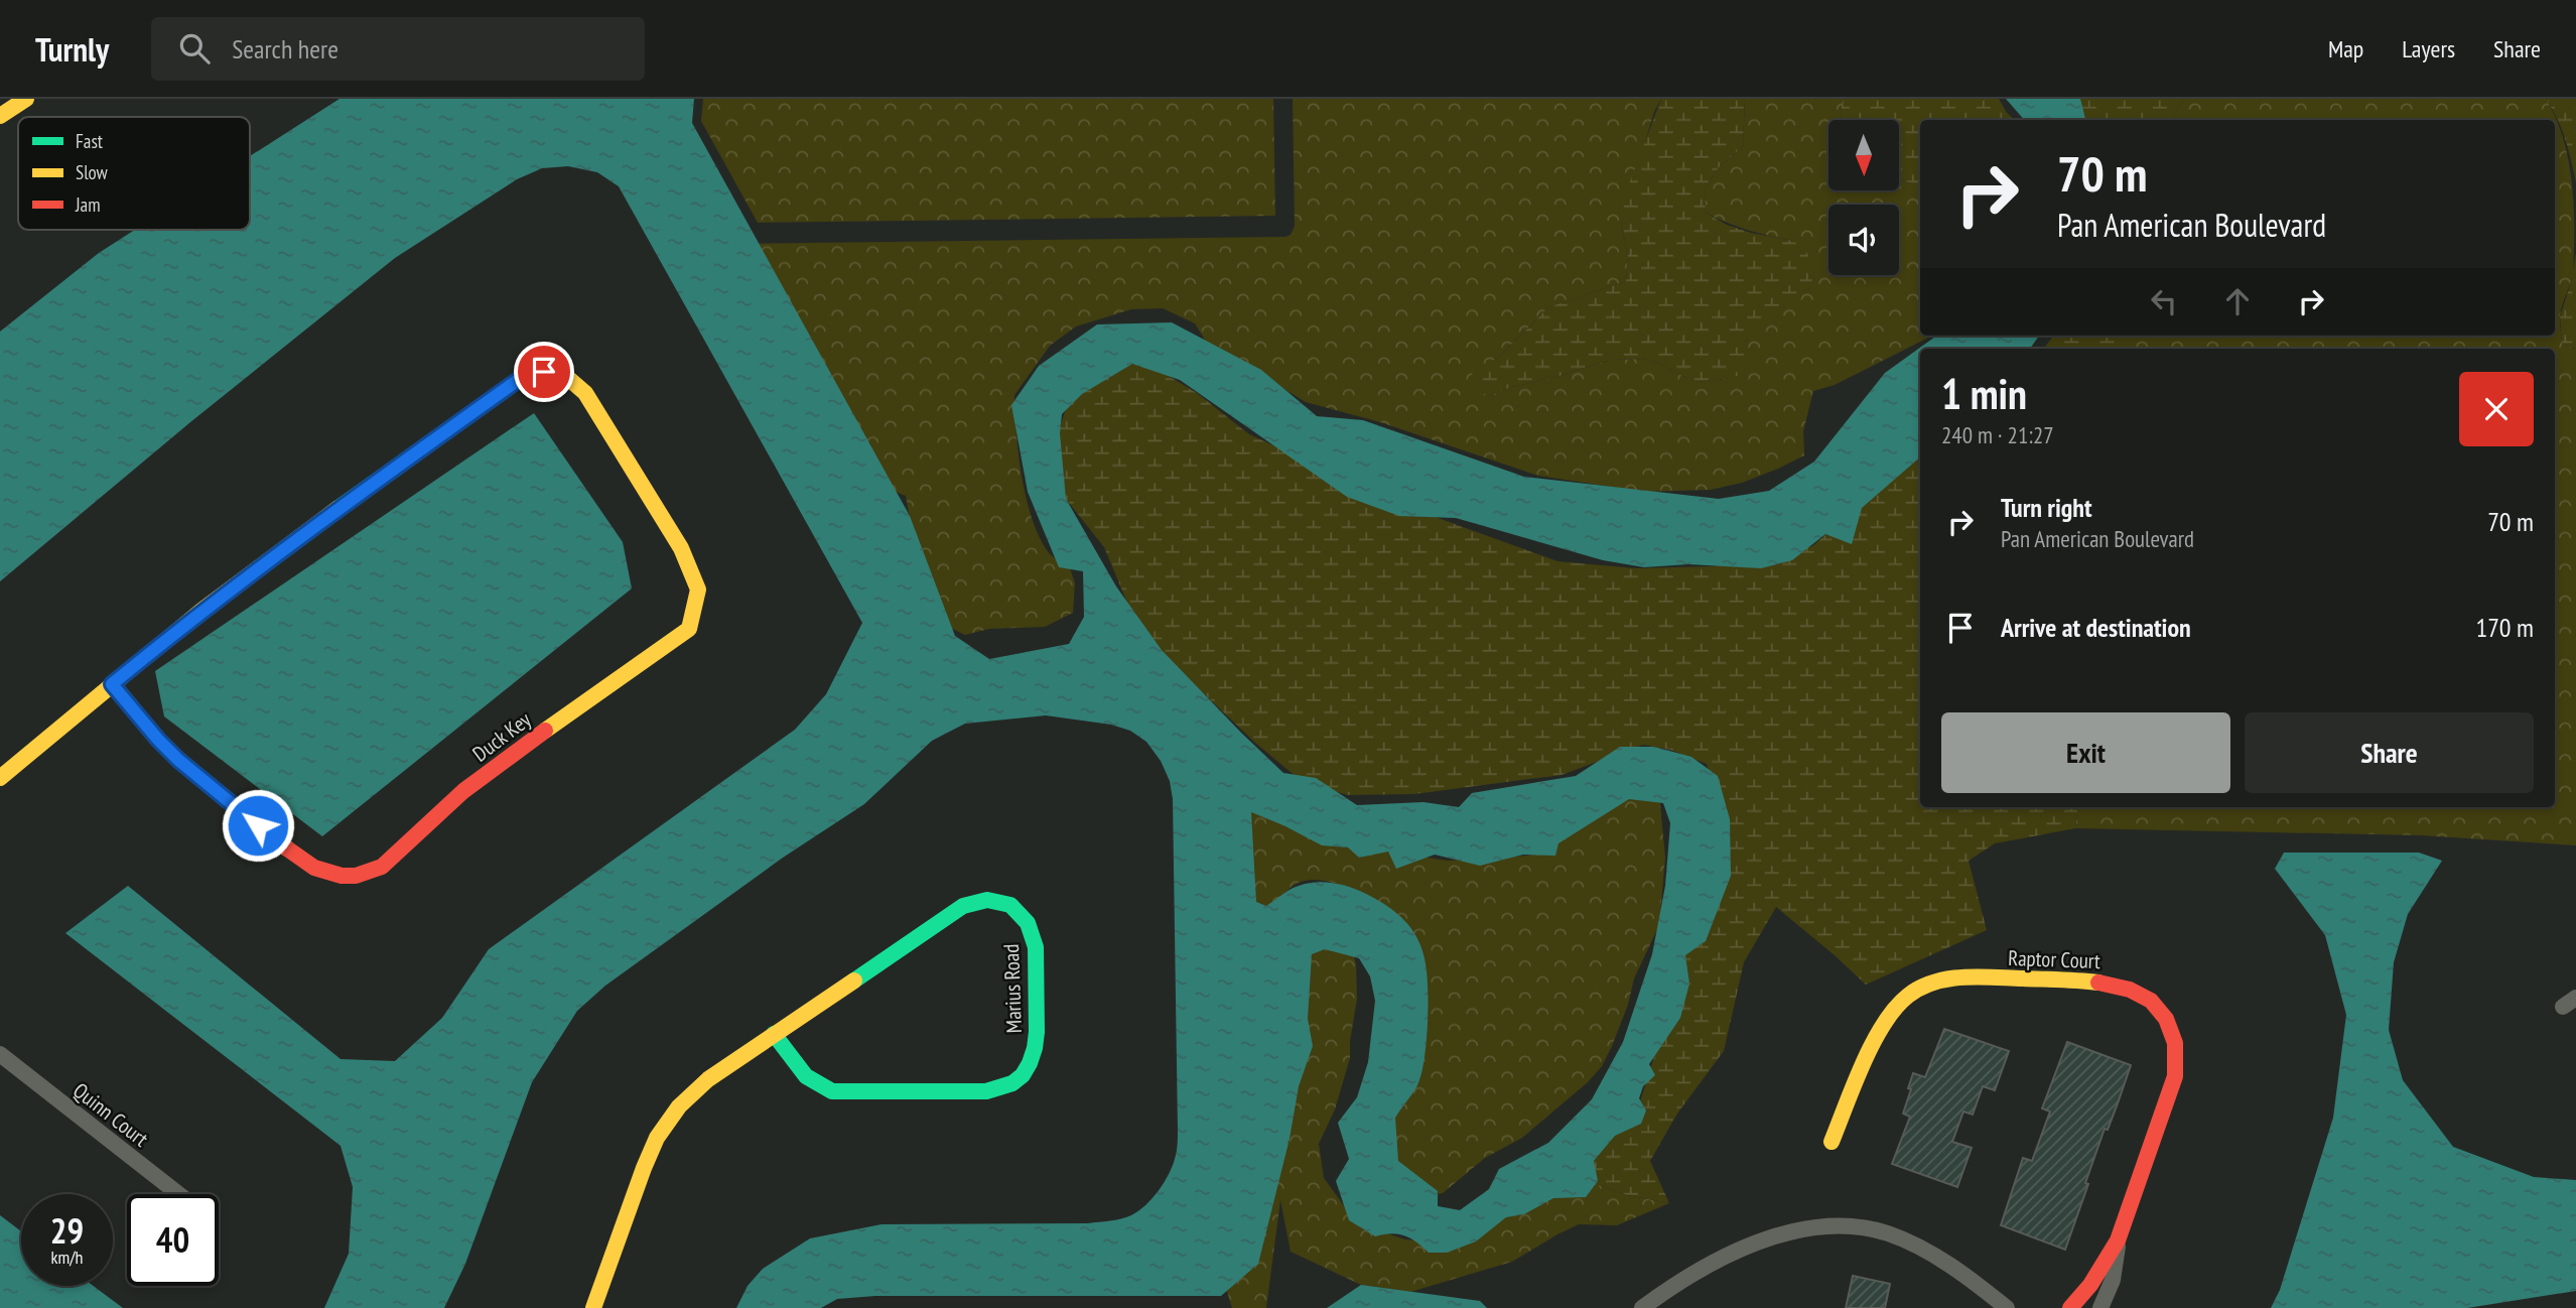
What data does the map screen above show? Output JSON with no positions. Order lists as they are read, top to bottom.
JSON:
{
  "streets": {
    "street": [
      "Duck Key",
      "Raptor Court",
      "Marius Road",
      "Quinn Court"
    ]
  },
  "legend": ["Fast", "Slow", "Jam"],
  "north": "bottom",
  "page": {
    "header": "Turnly",
    "search": "Search here",
    "nav": ["Map", "Layers", "Share"],
    "turn": ["70 m", "Pan American Boulevard"],
    "heading": ["1 min", "240 m · 21:27"],
    "list": [
      {
        "name": "Turn right",
        "note": "Pan American Boulevard",
        "value": "70 m"
      },
      {
        "name": "Arrive at destination",
        "value": "170 m"
      }
    ],
    "buttons": ["Exit", "Share"],
    "speed": "29 km/h",
    "limit": "40"
  }
}
